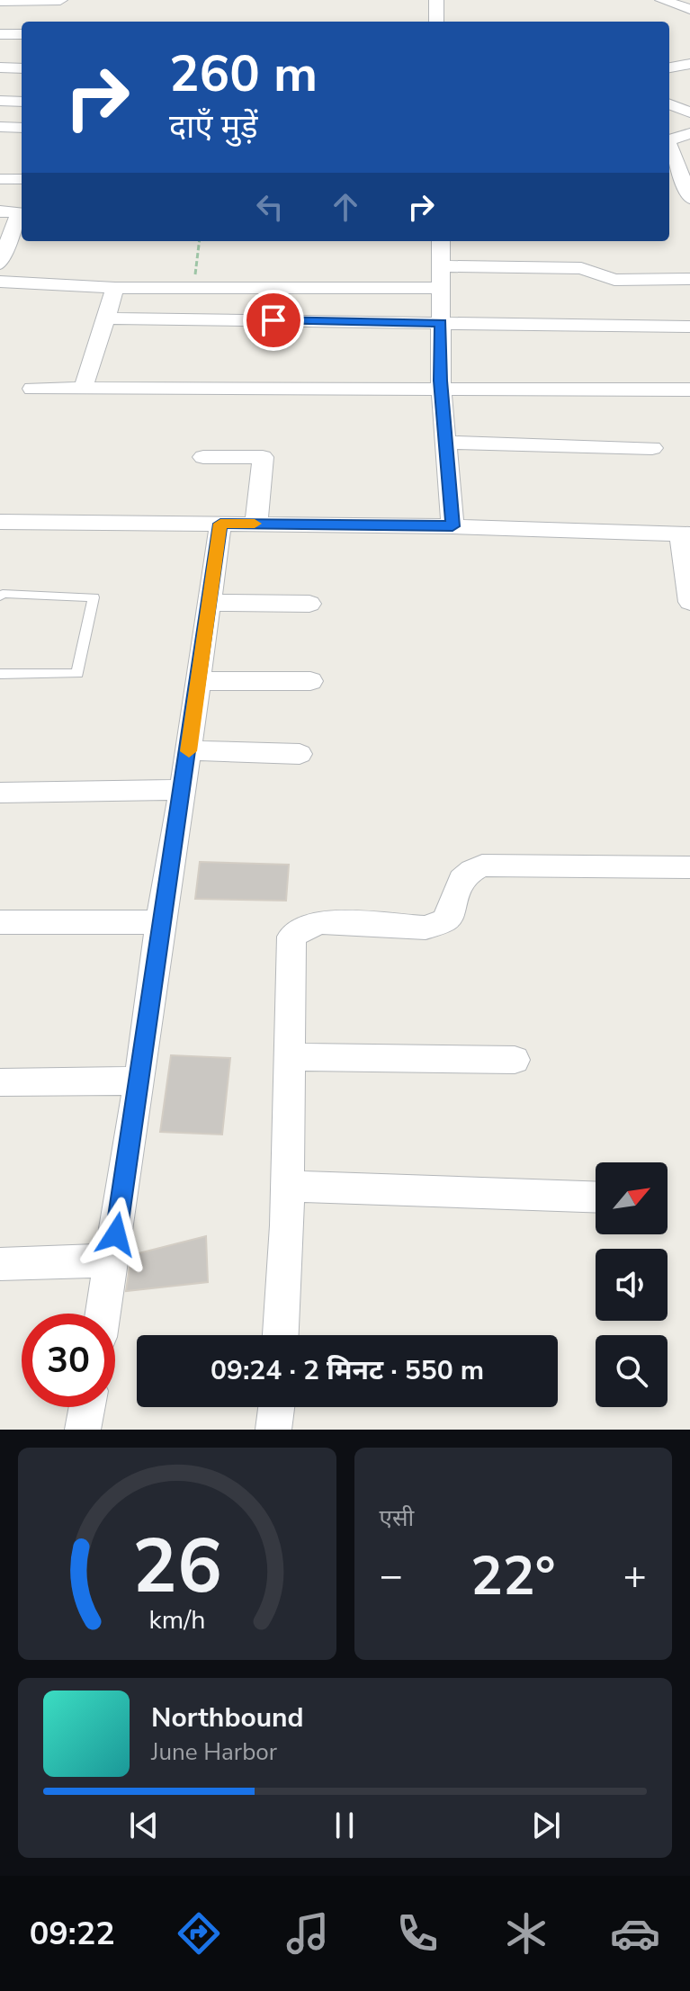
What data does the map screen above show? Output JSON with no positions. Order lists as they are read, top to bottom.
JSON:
{
  "north": "top right",
  "page": {
    "turn": ["260 m", "दाएँ मुड़ें"],
    "limit": "30",
    "trip": "09:24 · 2 मिनट · 550 m",
    "tile": "एसी",
    "heat": ["−", "22°", "+"],
    "song": ["Northbound", "June Harbor"],
    "tabs": "09:22",
    "gauge": ["26", "km/h"]
  }
}
